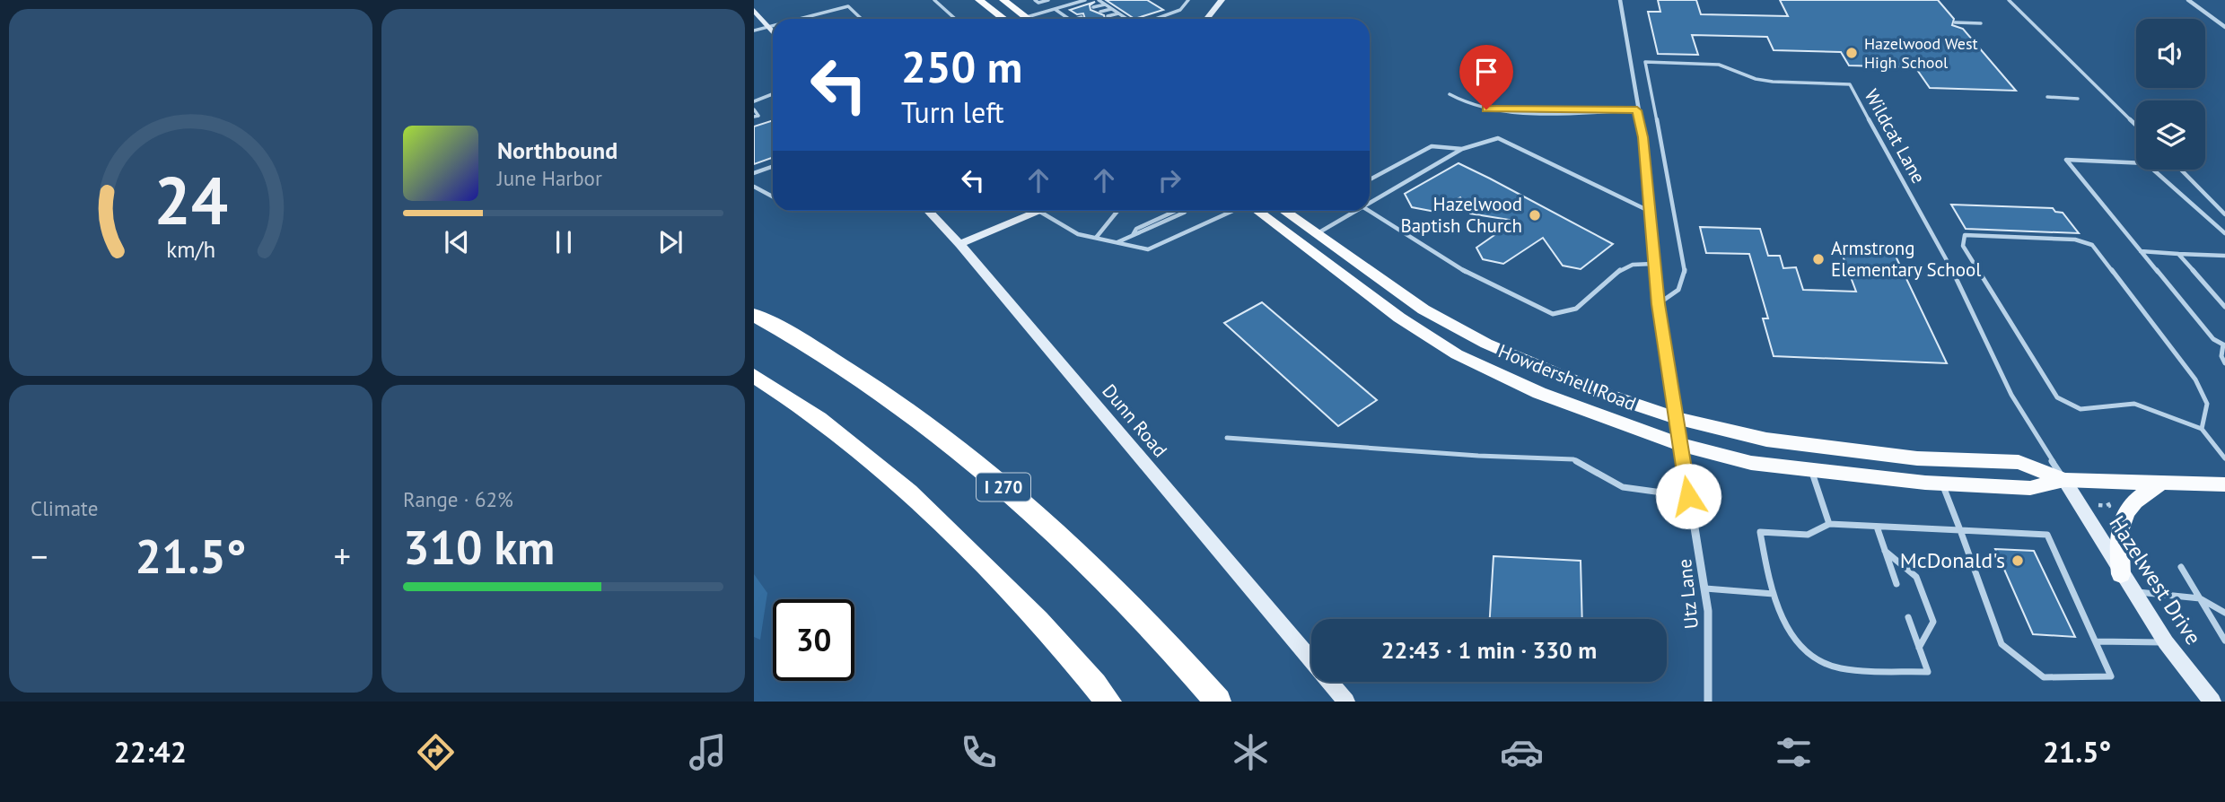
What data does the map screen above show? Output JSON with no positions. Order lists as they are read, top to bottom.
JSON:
{
  "streets": {
    "highway": ["I 270"],
    "main road": ["Howdershell Road"],
    "street": ["Dunn Road", "Hazelwest Drive", "Utz Lane"],
    "lane": ["Wildcat Lane"]
  },
  "crossings": [
    ["Wildcat Lane", "Howdershell Road"],
    ["Wildcat Lane", "Hazelwest Drive"],
    ["Wildcat Lane", "Utz Lane"],
    ["Howdershell Road", "Hazelwest Drive"],
    ["Howdershell Road", "Utz Lane"]
  ],
  "places": [
    "Hazelwood West High School",
    "Hazelwood Baptish Church",
    "Armstrong Elementary School",
    "McDonald's"
  ],
  "page": {
    "turn": ["250 m", "Turn left"],
    "song": ["Northbound", "June Harbor"],
    "tile": [
      "Climate",
      ["Range · 62%", "310 km"]
    ],
    "heat": ["−", "21.5°", "+"],
    "limit": "30",
    "trip": "22:43 · 1 min · 330 m",
    "tabs": ["22:42", "21.5°"],
    "gauge": ["24", "km/h"]
  }
}
